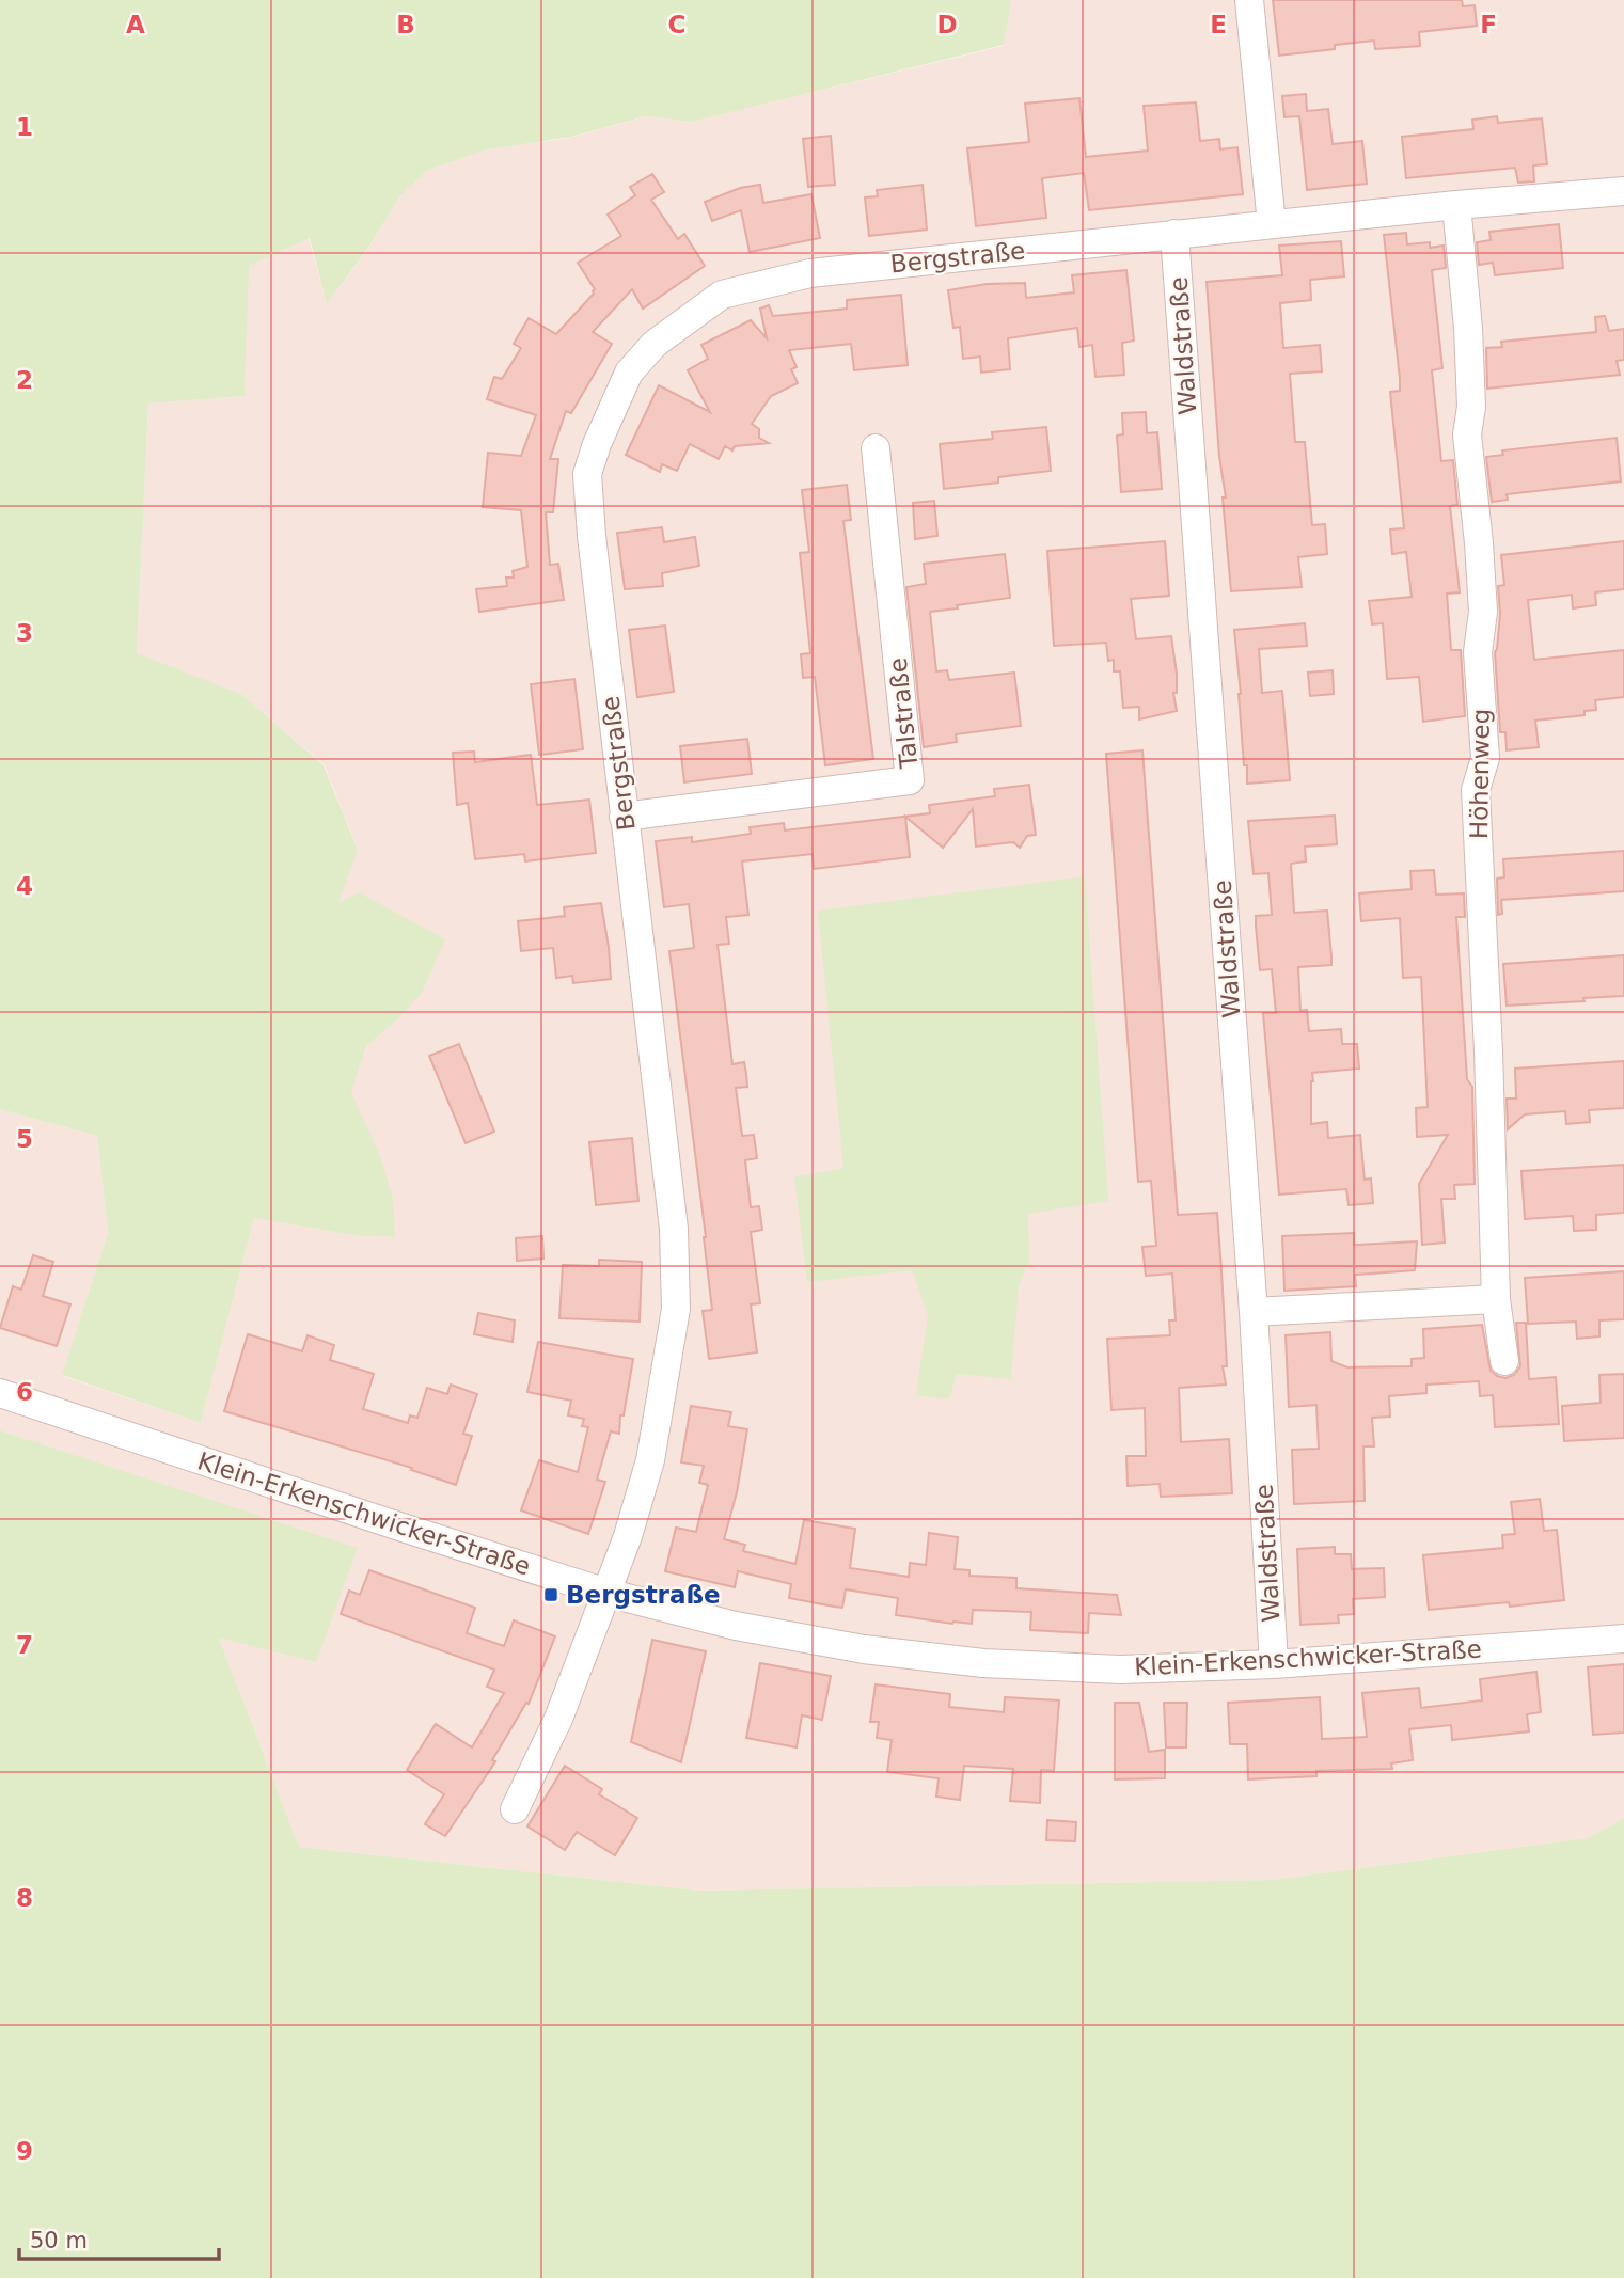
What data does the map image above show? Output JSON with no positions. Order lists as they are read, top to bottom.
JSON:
{
  "streets": {
    "street": [
      "Bergstraße",
      "Waldstraße",
      "Talstraße",
      "Höhenweg",
      "Klein-Erkenschwicker-Straße"
    ]
  },
  "crossings": [
    ["Bergstraße", "Waldstraße"],
    ["Bergstraße", "Talstraße"],
    ["Bergstraße", "Höhenweg"],
    ["Bergstraße", "Klein-Erkenschwicker-Straße"],
    ["Waldstraße", "Klein-Erkenschwicker-Straße"]
  ],
  "places": {
    "transit": ["Bergstraße"]
  },
  "scale_bar": "50 m",
  "grid": {
    "columns": [
      "A",
      "B",
      "C",
      "D",
      "E",
      "F"
    ],
    "rows": [
      "1",
      "2",
      "3",
      "4",
      "5",
      "6",
      "7",
      "8",
      "9"
    ]
  }
}
